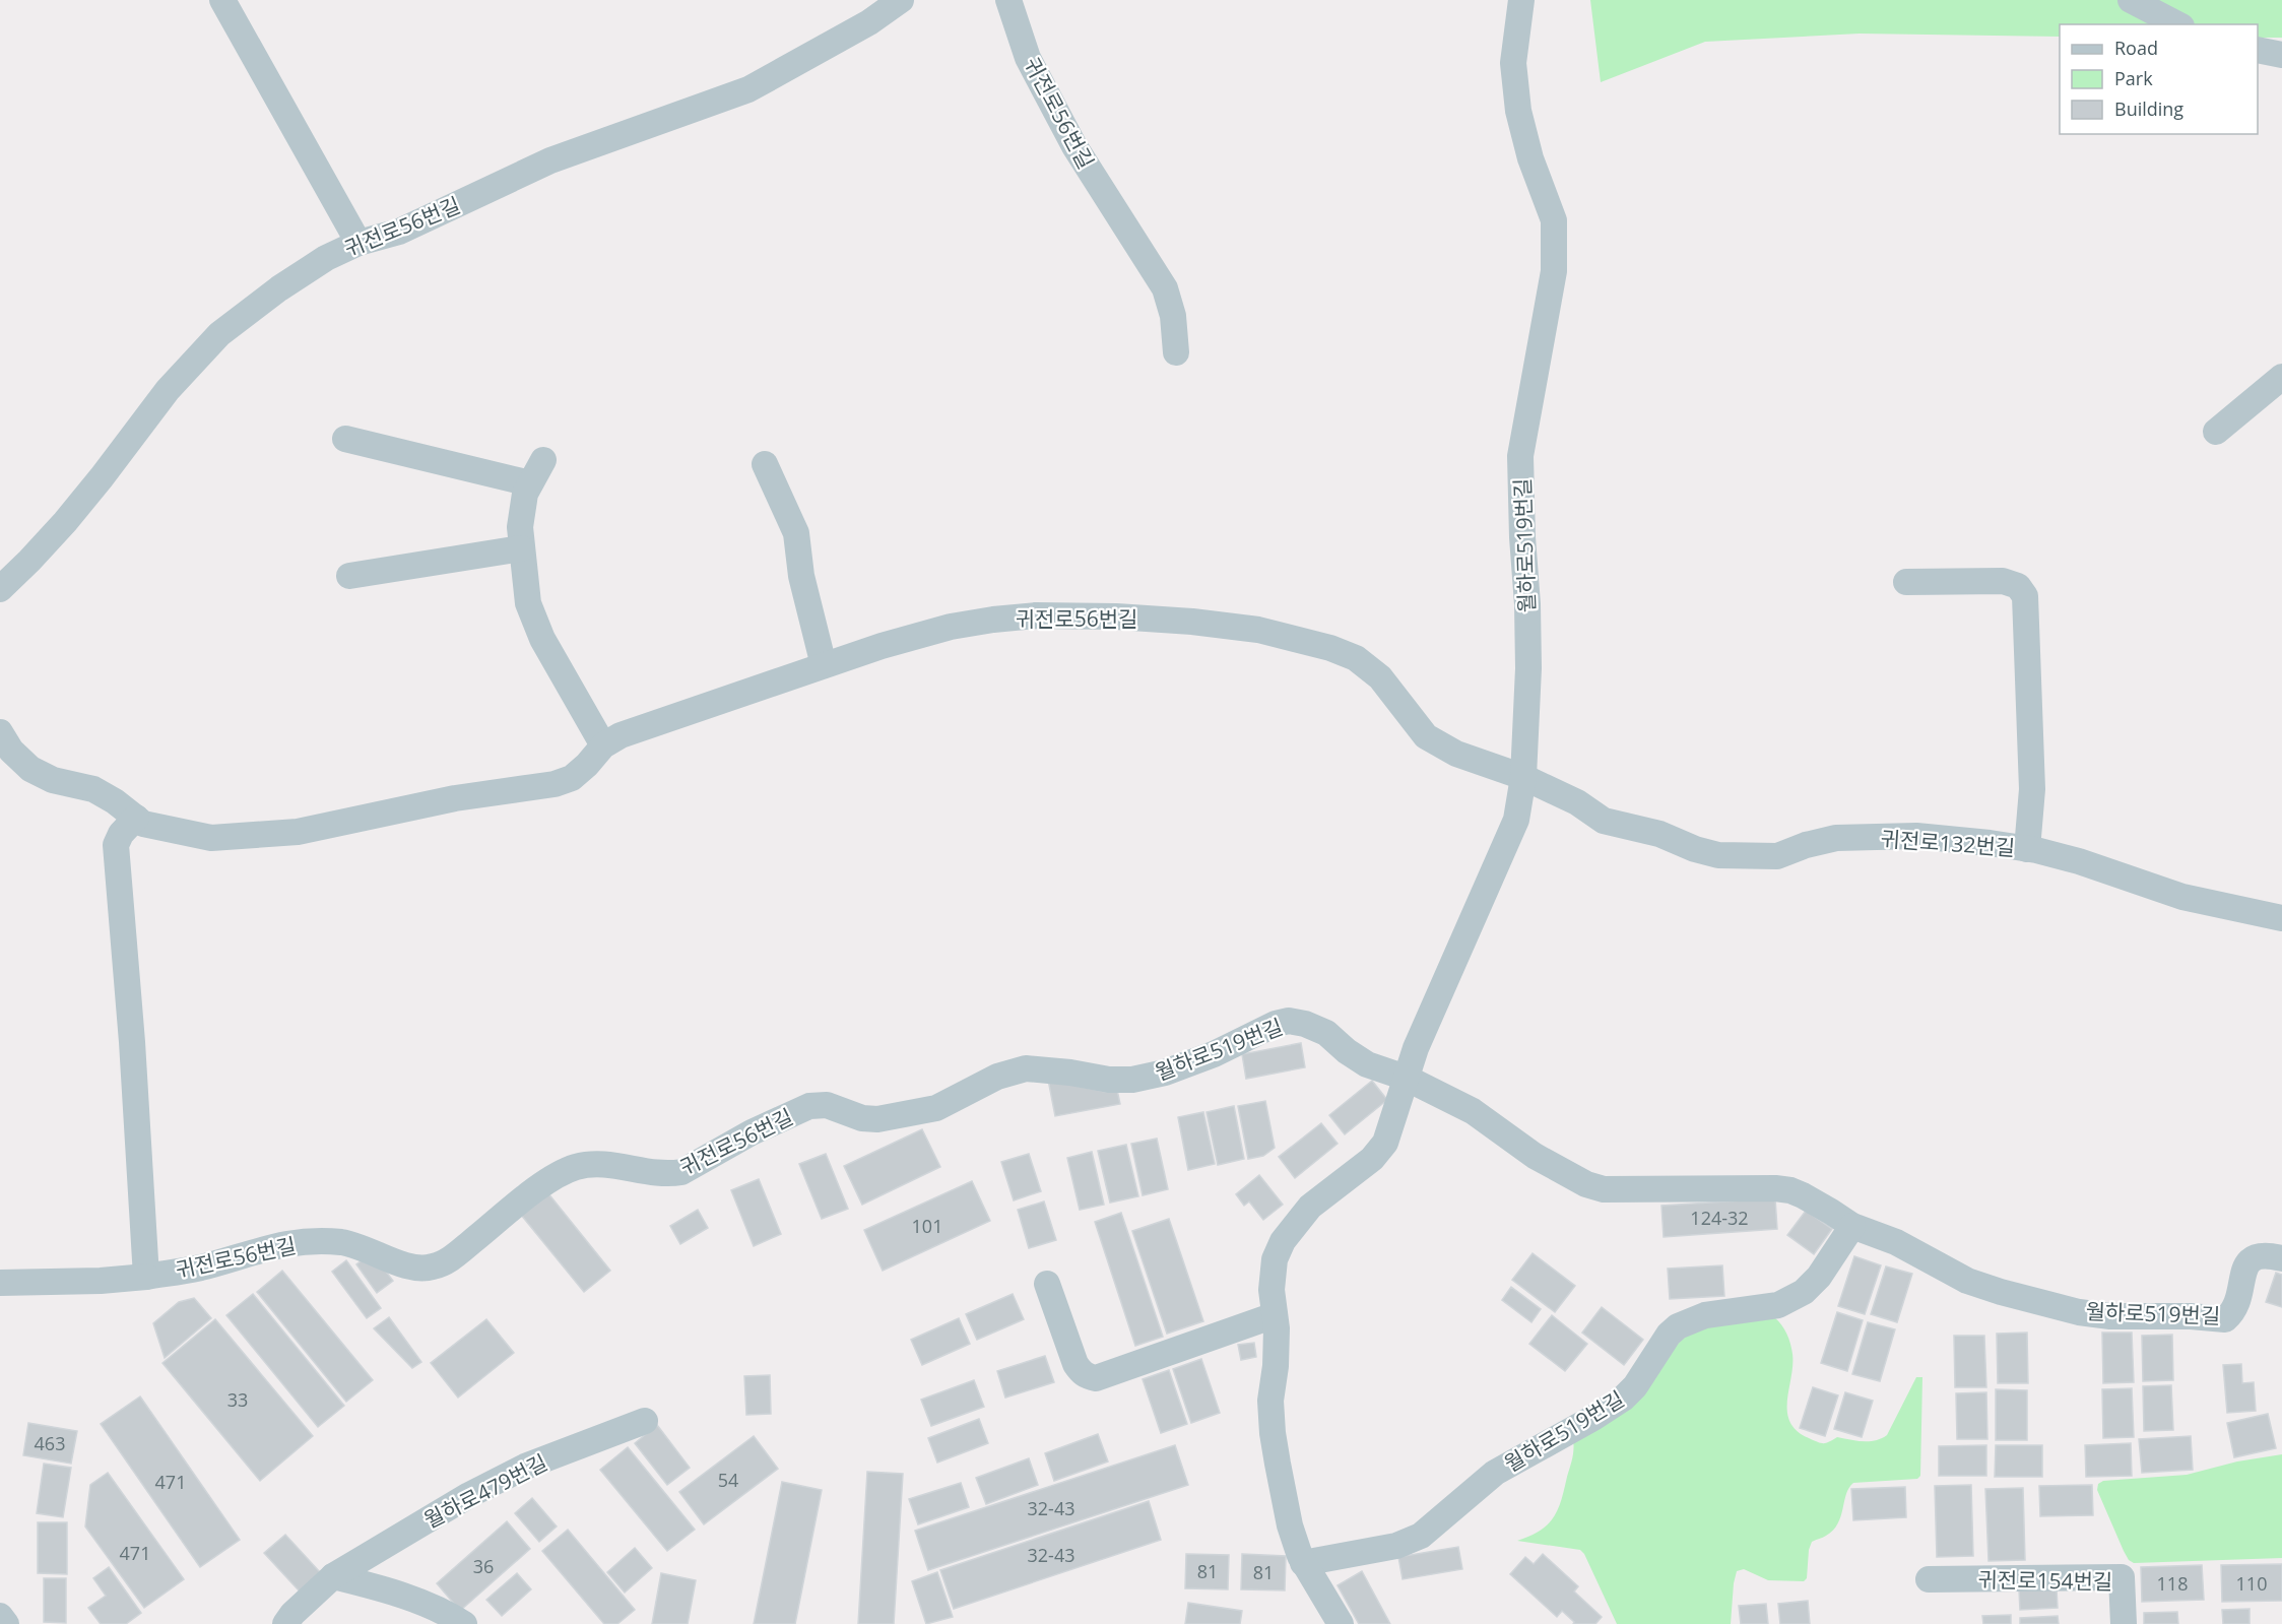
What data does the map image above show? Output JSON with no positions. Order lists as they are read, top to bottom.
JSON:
{
  "streets": {
    "street": [
      "귀전로56번길",
      "월하로519번길",
      "귀전로132번길",
      "월하로479번길",
      "귀전로154번길"
    ]
  },
  "crossings": [
    ["귀전로56번길", "월하로519번길"],
    ["귀전로56번길", "귀전로132번길"],
    ["월하로519번길", "귀전로132번길"]
  ],
  "house_numbers": [
    "124-32",
    "101",
    "33",
    "463",
    "54",
    "471",
    "32-43",
    "471",
    "32-43",
    "36",
    "81",
    "81",
    "118",
    "110"
  ],
  "legend": ["Road", "Park", "Building"]
}
